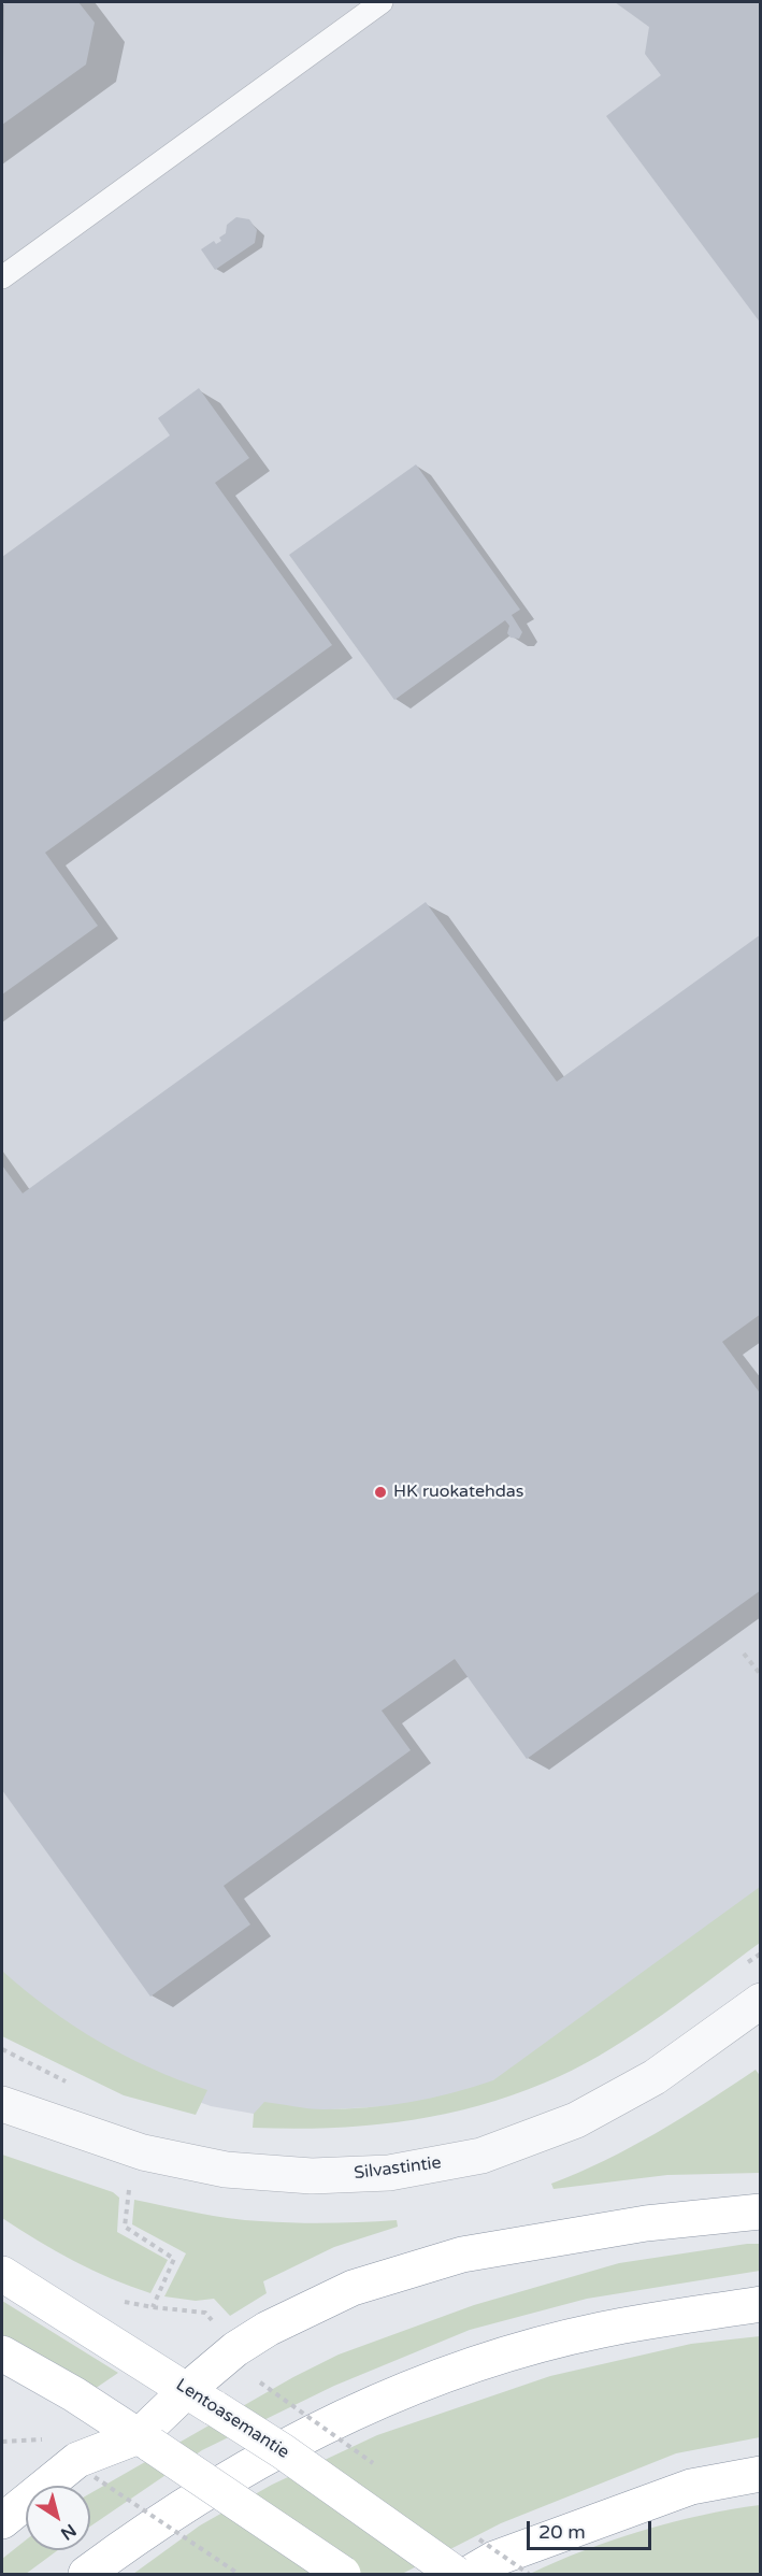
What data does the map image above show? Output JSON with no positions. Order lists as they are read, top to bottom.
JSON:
{
  "streets": {
    "main road": ["Lentoasemantie"],
    "street": ["Silvastintie"]
  },
  "places": ["HK ruokatehdas"],
  "scale_bar": "20 m",
  "north": "bottom right"
}
